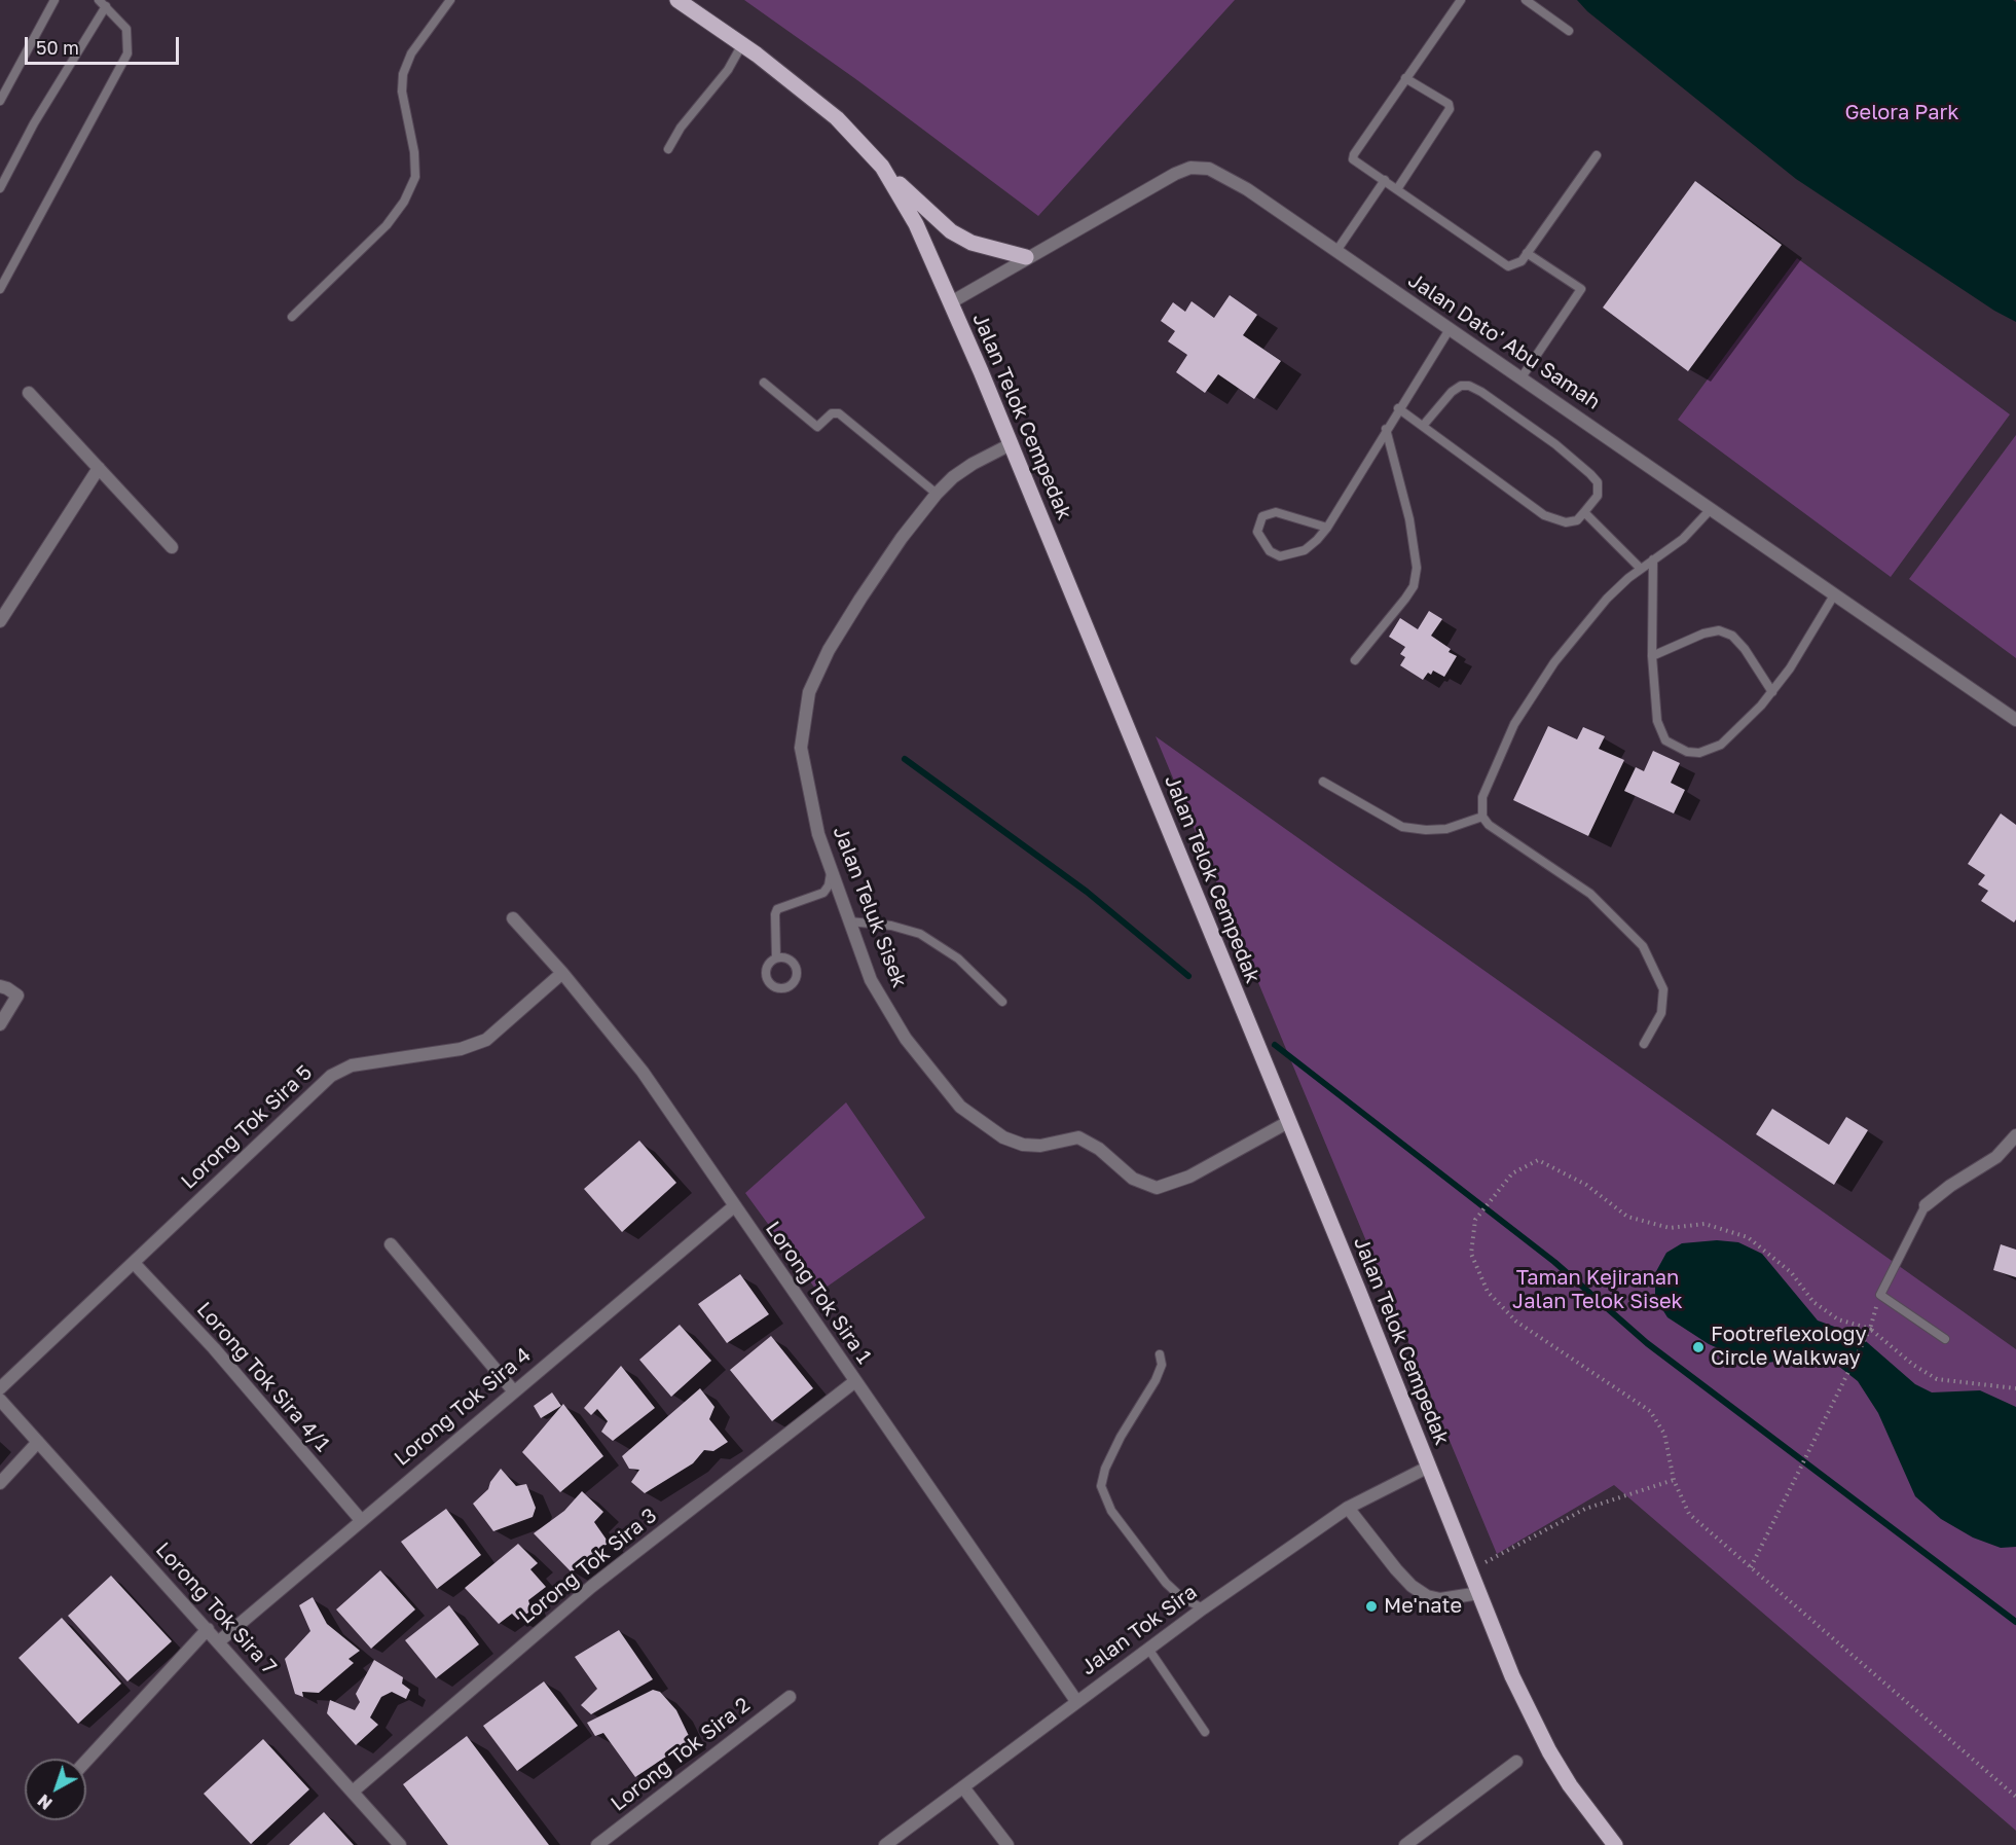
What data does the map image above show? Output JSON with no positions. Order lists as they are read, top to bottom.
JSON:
{
  "streets": {
    "main road": ["Jalan Telok Cempedak"],
    "street": [
      "Jalan Dato' Abu Samah",
      "Jalan Teluk Sisek",
      "Lorong Tok Sira 5",
      "Lorong Tok Sira 1",
      "Lorong Tok Sira 4/1",
      "Lorong Tok Sira 4",
      "Lorong Tok Sira 3",
      "Lorong Tok Sira 7",
      "Jalan Tok Sira",
      "Lorong Tok Sira 2"
    ]
  },
  "crossings": [
    ["Jalan Dato' Abu Samah", "Jalan Telok Cempedak"],
    ["Jalan Telok Cempedak", "Jalan Teluk Sisek"],
    ["Jalan Telok Cempedak", "Jalan Tok Sira"],
    ["Lorong Tok Sira 5", "Lorong Tok Sira 1"],
    ["Lorong Tok Sira 5", "Lorong Tok Sira 4/1"],
    ["Lorong Tok Sira 1", "Lorong Tok Sira 4"],
    ["Lorong Tok Sira 1", "Lorong Tok Sira 3"],
    ["Lorong Tok Sira 1", "Jalan Tok Sira"],
    ["Lorong Tok Sira 4/1", "Lorong Tok Sira 4"],
    ["Lorong Tok Sira 4", "Lorong Tok Sira 7"],
    ["Lorong Tok Sira 3", "Lorong Tok Sira 7"]
  ],
  "parks": ["Gelora Park", "Taman Kejiranan Jalan Telok Sisek"],
  "places": ["Footreflexology Circle Walkway", "Me'nate"],
  "scale_bar": "50 m",
  "north": "bottom left"
}
